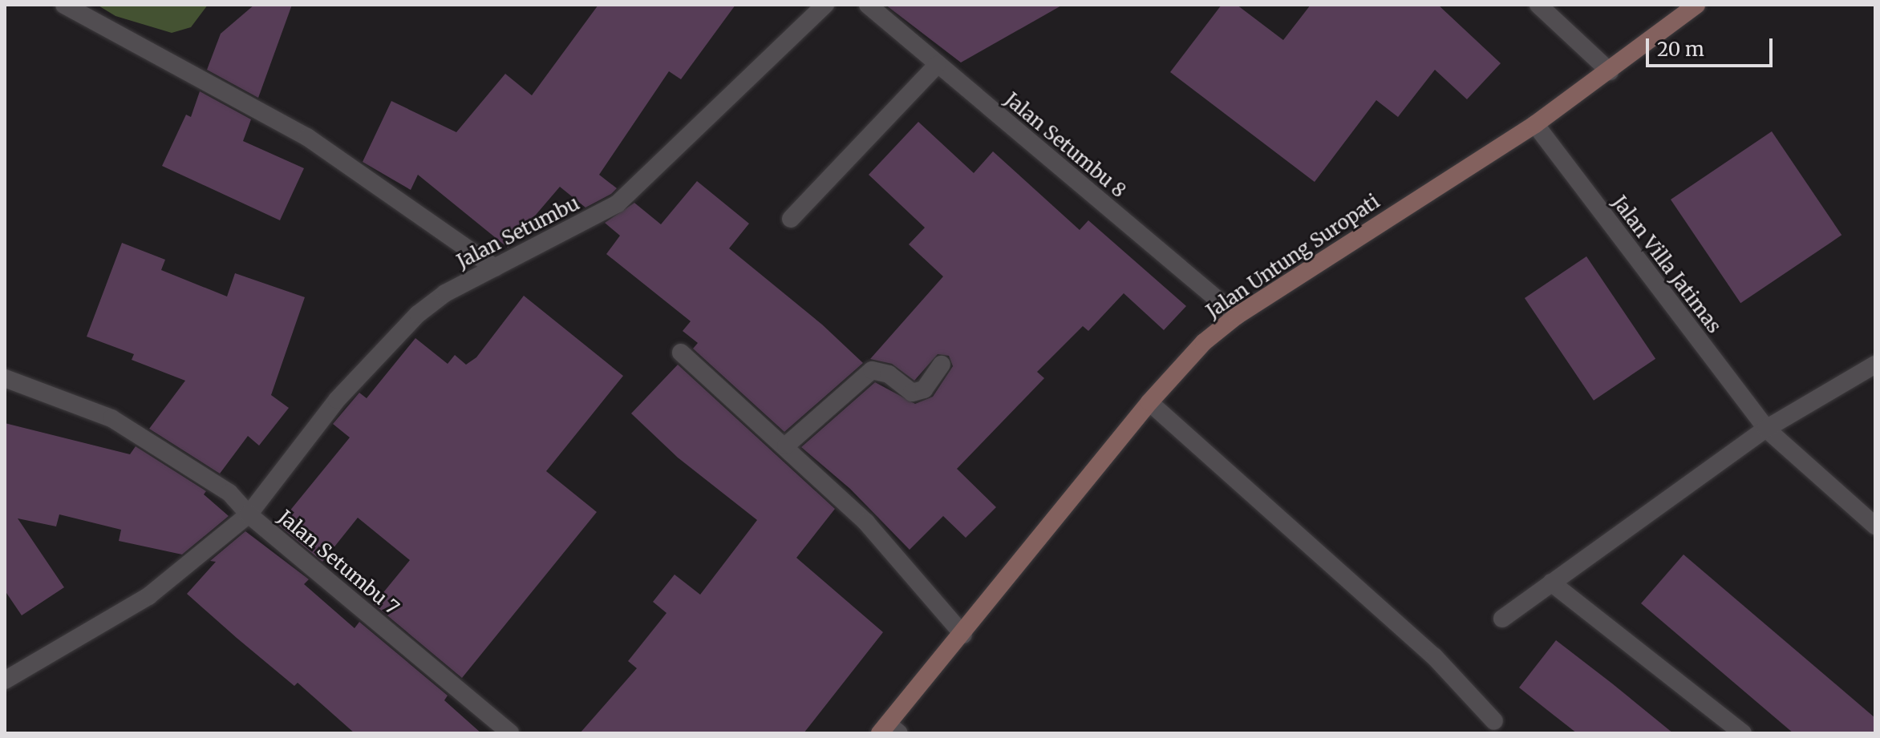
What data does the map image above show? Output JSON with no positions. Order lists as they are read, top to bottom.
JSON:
{
  "streets": {
    "main road": ["Jalan Untung Suropati"],
    "street": [
      "Jalan Setumbu 8",
      "Jalan Setumbu",
      "Jalan Villa Jatimas",
      "Jalan Setumbu 7"
    ]
  },
  "crossings": [
    ["Jalan Setumbu 8", "Jalan Untung Suropati"],
    ["Jalan Setumbu", "Jalan Setumbu 7"],
    ["Jalan Untung Suropati", "Jalan Villa Jatimas"]
  ],
  "scale_bar": "20 m"
}
